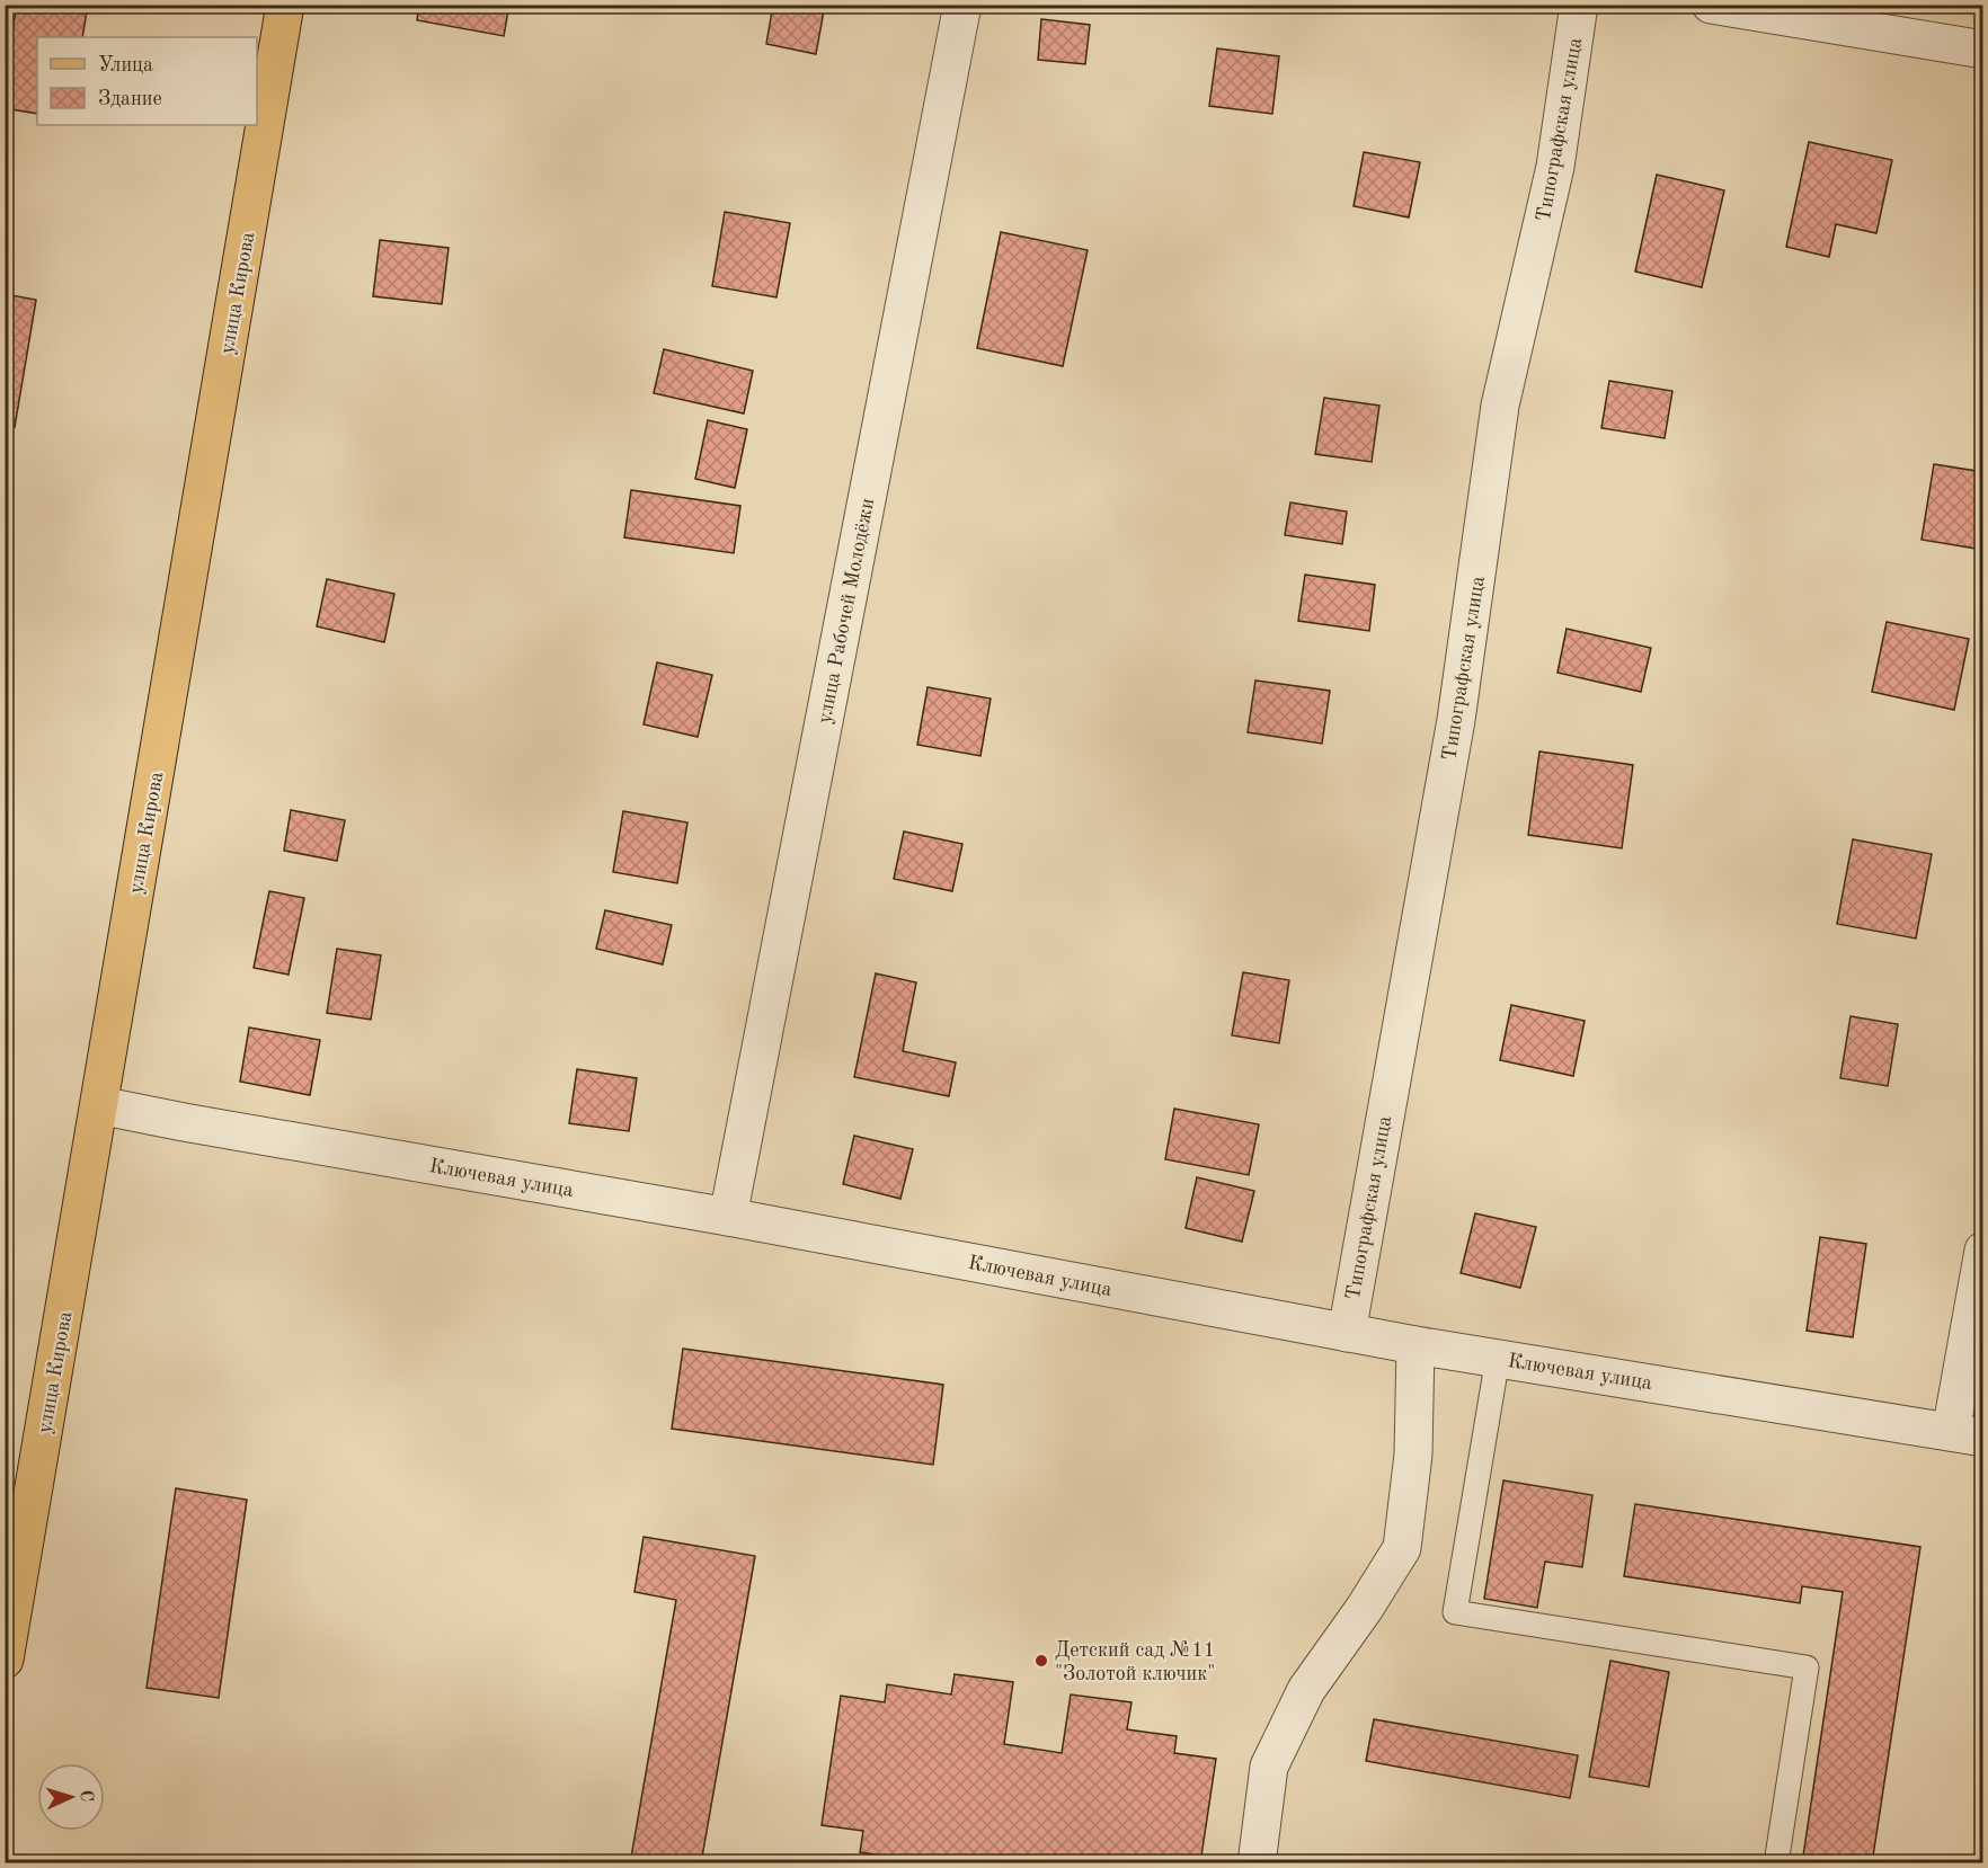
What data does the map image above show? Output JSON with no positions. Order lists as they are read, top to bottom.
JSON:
{
  "streets": {
    "main road": ["улица Кирова"],
    "street": ["Типографская улица", "улица Рабочей Молодёжи", "Ключевая улица"]
  },
  "crossings": [
    ["Типографская улица", "Ключевая улица"],
    ["улица Кирова", "Ключевая улица"],
    ["улица Рабочей Молодёжи", "Ключевая улица"]
  ],
  "places": ["Детский сад №11 \"Золотой ключик\""],
  "legend": ["Улица", "Здание"],
  "north": "right"
}
